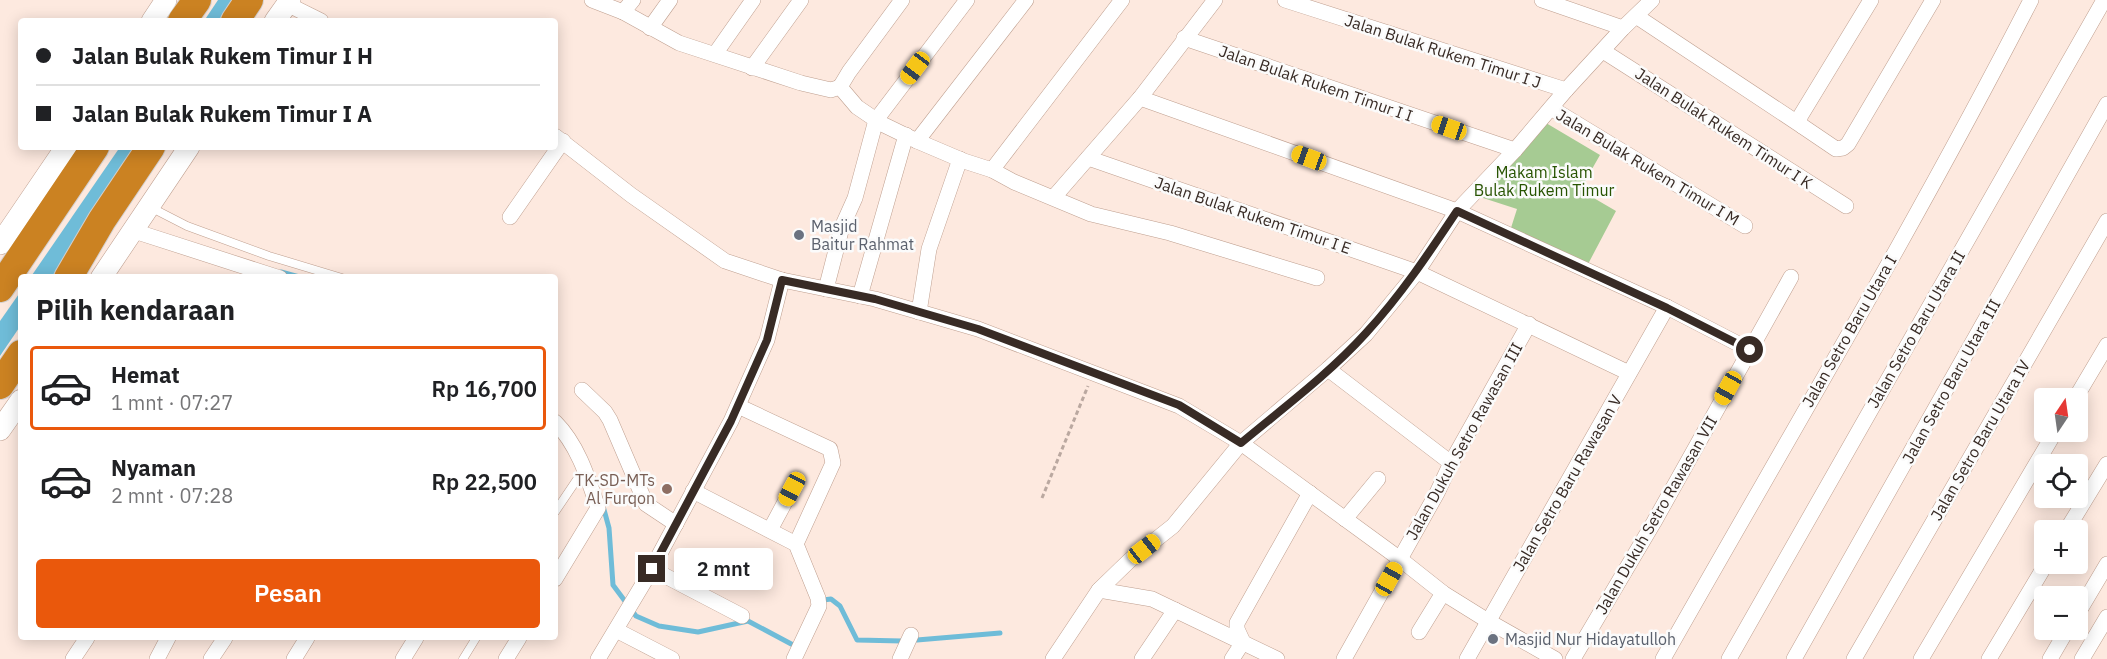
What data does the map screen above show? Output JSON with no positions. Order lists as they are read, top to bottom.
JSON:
{
  "streets": {
    "street": [
      "Jalan Bulak Rukem Timur I J",
      "Jalan Bulak Rukem Timur I I",
      "Jalan Bulak Rukem Timur I K",
      "Jalan Bulak Rukem Timur I M",
      "Jalan Bulak Rukem Timur I E",
      "Jalan Setro Baru Utara II",
      "Jalan Setro Baru Utara I",
      "Jalan Setro Baru Utara III",
      "Jalan Setro Baru Utara IV",
      "Jalan Dukuh Setro Rawasan III",
      "Jalan Setro Baru Rawasan V",
      "Jalan Dukuh Setro Rawasan VII"
    ]
  },
  "crossings": [
    ["Jalan Bulak Rukem Timur I E", "Jalan Dukuh Setro Rawasan III"],
    ["Jalan Bulak Rukem Timur I E", "Jalan Setro Baru Rawasan V"]
  ],
  "parks": ["Makam Islam Bulak Rukem Timur"],
  "places": ["Masjid Baitur Rahmat", "TK-SD-MTs Al Furqon", "Masjid Nur Hidayatulloh"],
  "north": "top",
  "page": {
    "banner": ["Jalan Bulak Rukem Timur I H", "Jalan Bulak Rukem Timur I A"],
    "heading": "Pilih kendaraan",
    "list": [
      {
        "name": "Hemat",
        "note": "1 mnt · 07:27",
        "value": "Rp 16,700"
      },
      {
        "name": "Nyaman",
        "note": "2 mnt · 07:28",
        "value": "Rp 22,500"
      }
    ],
    "map_buttons": ["+", "−"],
    "buttons": "Pesan",
    "bubble": "2 mnt"
  }
}
